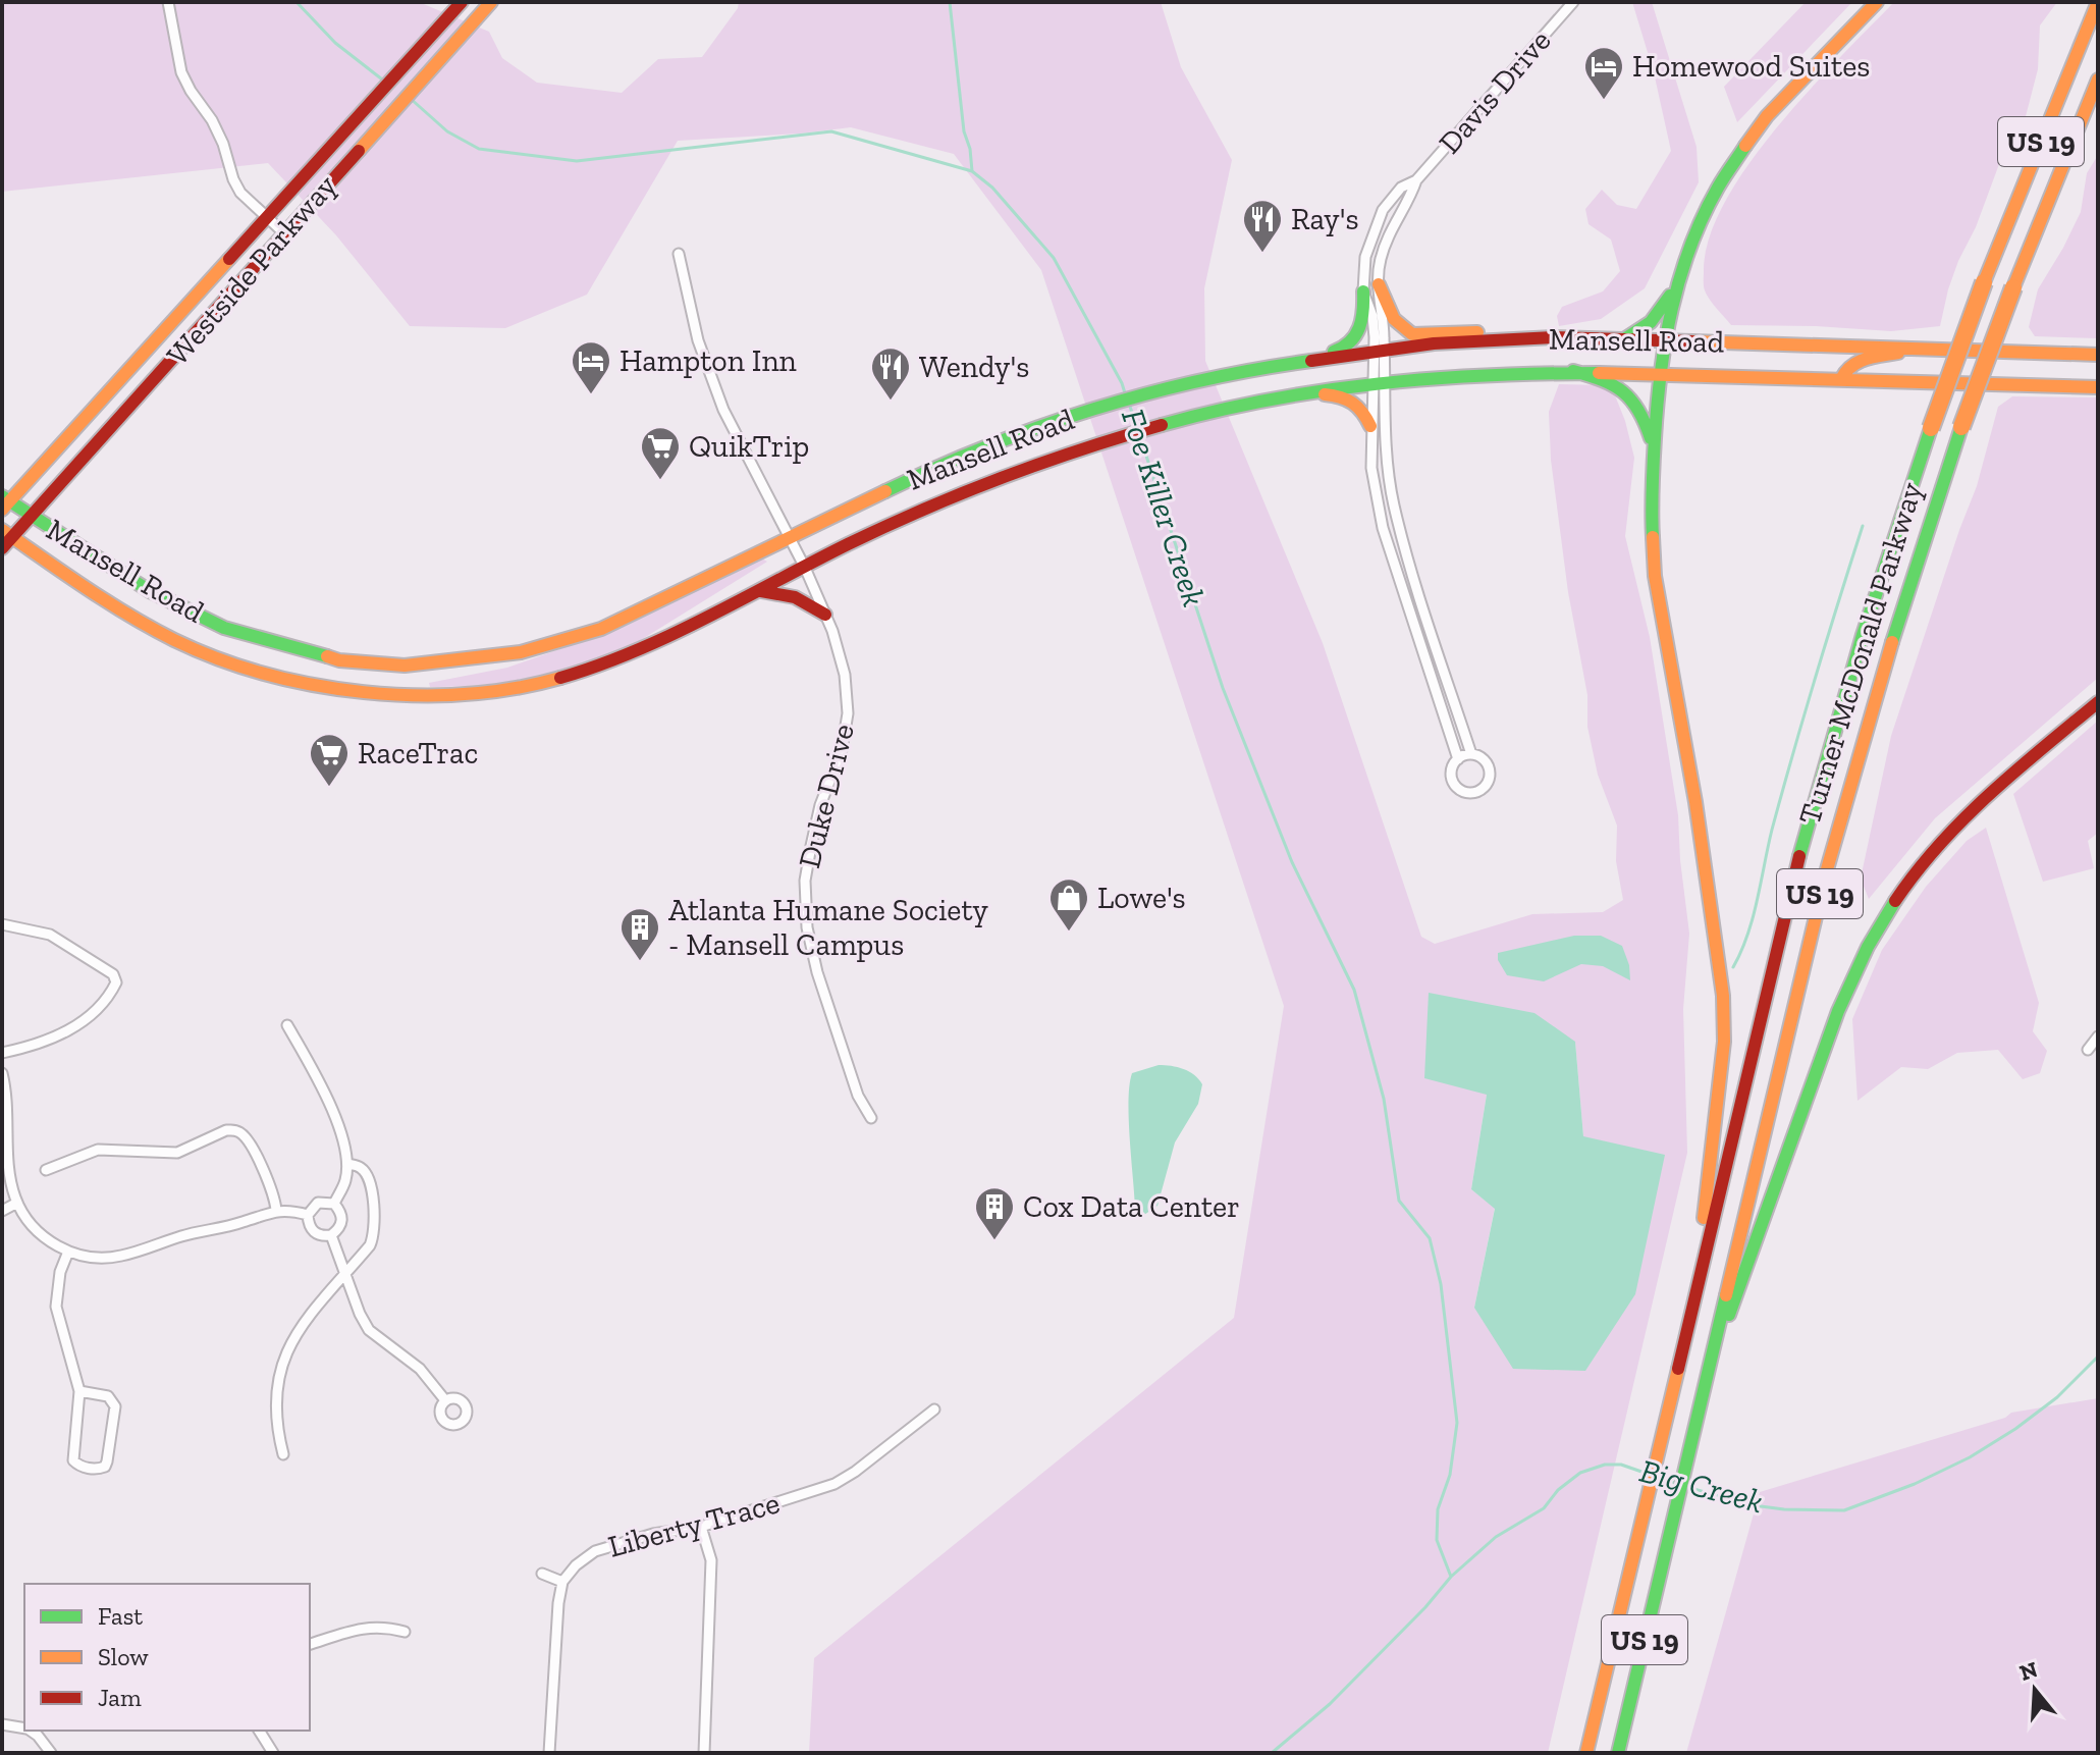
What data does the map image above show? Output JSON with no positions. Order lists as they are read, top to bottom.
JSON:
{
  "streets": {
    "main road": [
      "US 19",
      "Westside Parkway",
      "Mansell Road",
      "Turner McDonald Parkway"
    ],
    "street": ["Davis Drive", "Duke Drive", "Liberty Trace"]
  },
  "crossings": [
    ["Davis Drive", "Mansell Road"],
    ["Westside Parkway", "Mansell Road"],
    ["Mansell Road", "Duke Drive"]
  ],
  "water": ["Foe Killer Creek", "Big Creek"],
  "places": {
    "hotel": ["Homewood Suites", "Hampton Inn"],
    "restaurant": ["Ray's", "Wendy's"],
    "supermarket": ["QuikTrip", "RaceTrac"],
    "shop": ["Lowe's"],
    "building": ["Atlanta Humane Society - Mansell Campus", "Cox Data Center"]
  },
  "legend": ["Fast", "Slow", "Jam"],
  "north": "top"
}
